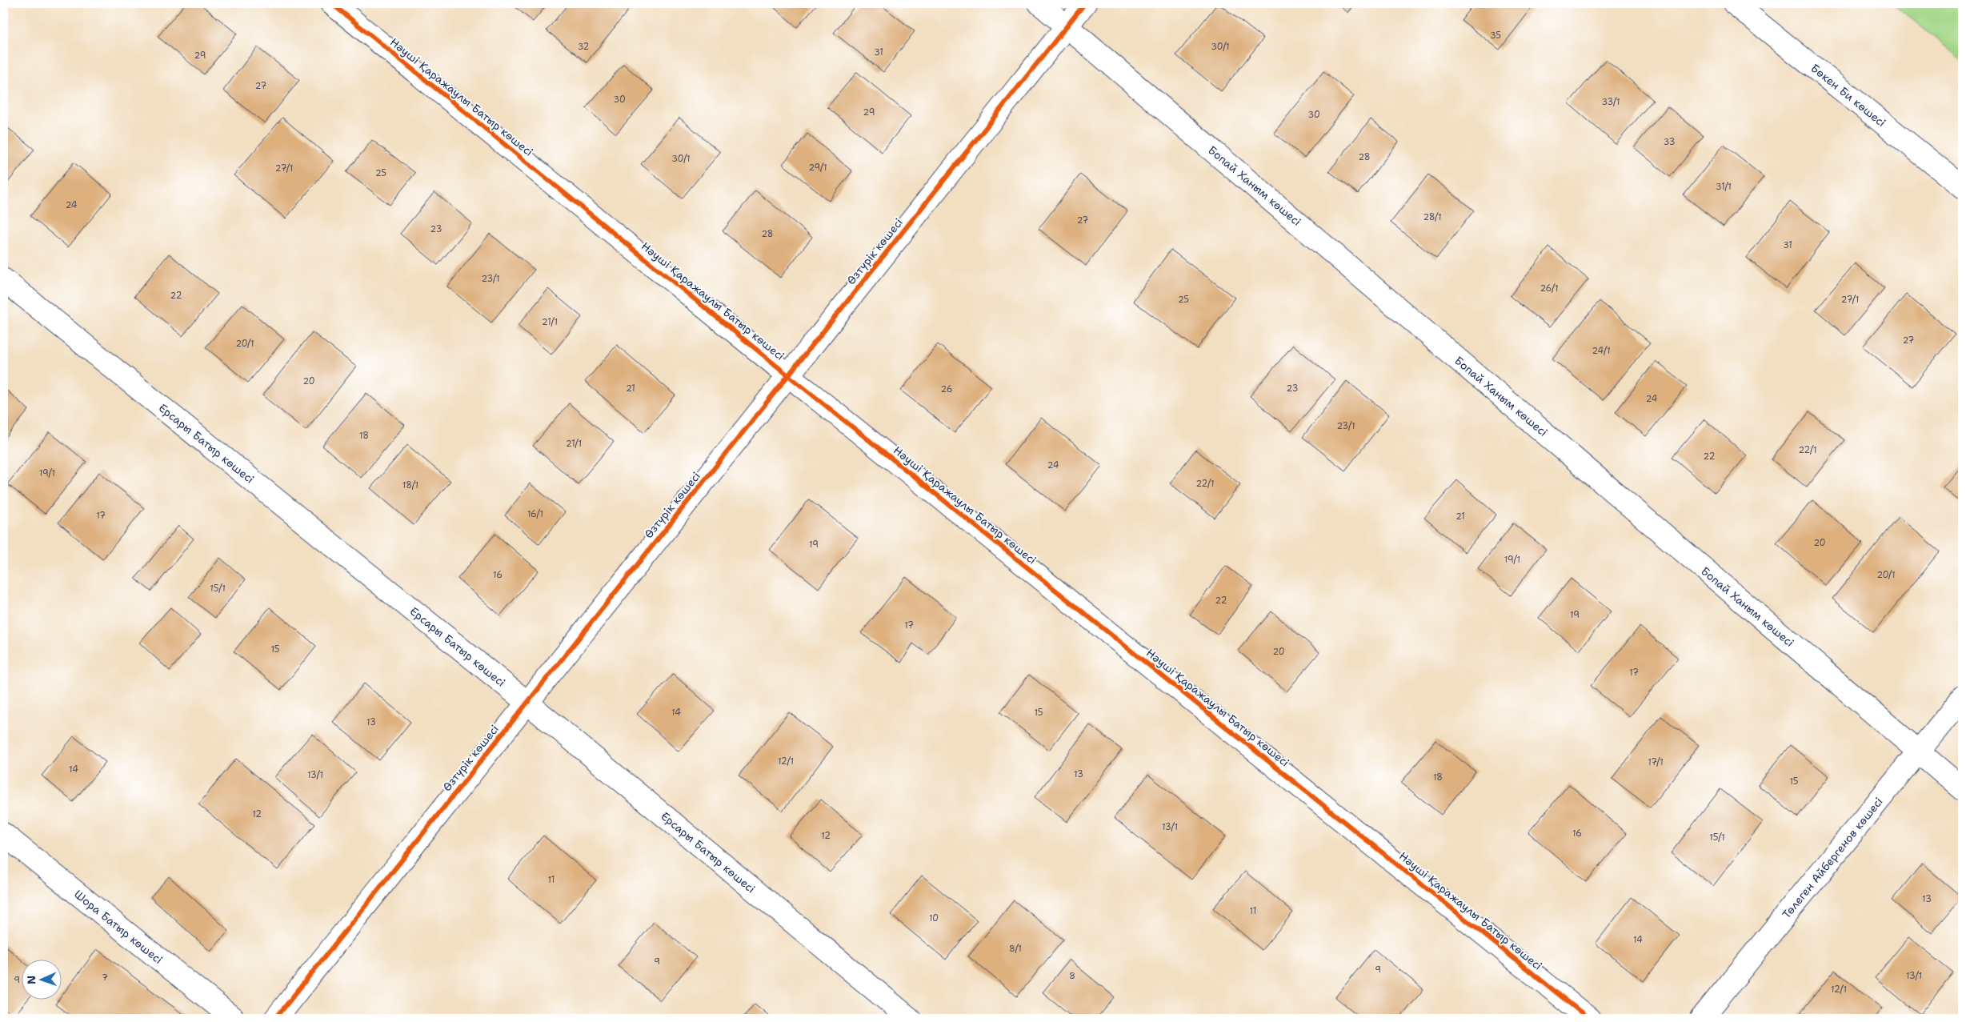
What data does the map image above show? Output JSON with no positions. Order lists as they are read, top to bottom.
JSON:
{
  "streets": {
    "street": [
      "Бөкен Би көшесі",
      "Нәуші Қаражаулы Батыр көшесі",
      "Бопай Ханым көшесі",
      "Өзтүрік көшесі",
      "Ерсары Батыр көшесі",
      "Төлеген Айбергенов көшесі",
      "Шора Батыр көшесі"
    ]
  },
  "crossings": [
    ["Нәуші Қаражаулы Батыр көшесі", "Өзтүрік көшесі"],
    ["Бопай Ханым көшесі", "Өзтүрік көшесі"],
    ["Бопай Ханым көшесі", "Төлеген Айбергенов көшесі"],
    ["Өзтүрік көшесі", "Ерсары Батыр көшесі"]
  ],
  "house_numbers": [
    "35",
    "32",
    "30/1",
    "31",
    "29",
    "27",
    "30",
    "33/1",
    "29",
    "30",
    "33",
    "28",
    "30/1",
    "29/1",
    "27/1",
    "25",
    "31/1",
    "24",
    "28/1",
    "27",
    "23",
    "28",
    "31",
    "23/1",
    "26/1",
    "22",
    "25",
    "27/1",
    "21/1",
    "27",
    "20/1",
    "24/1",
    "20",
    "21",
    "23",
    "26",
    "24",
    "23/1",
    "18",
    "21/1",
    "22/1",
    "22",
    "24",
    "19/1",
    "22/1",
    "18/1",
    "16/1",
    "17",
    "21",
    "20",
    "19",
    "19/1",
    "16",
    "20/1",
    "15/1",
    "22",
    "19",
    "17",
    "15",
    "20",
    "17",
    "14",
    "15",
    "13",
    "12/1",
    "17/1",
    "14",
    "13",
    "13/1",
    "18",
    "15",
    "12",
    "13/1",
    "16",
    "12",
    "15/1",
    "11",
    "13",
    "11",
    "10",
    "14",
    "8/1",
    "9",
    "9",
    "8",
    "13/1",
    "7",
    "9",
    "12/1"
  ],
  "north": "left"
}
